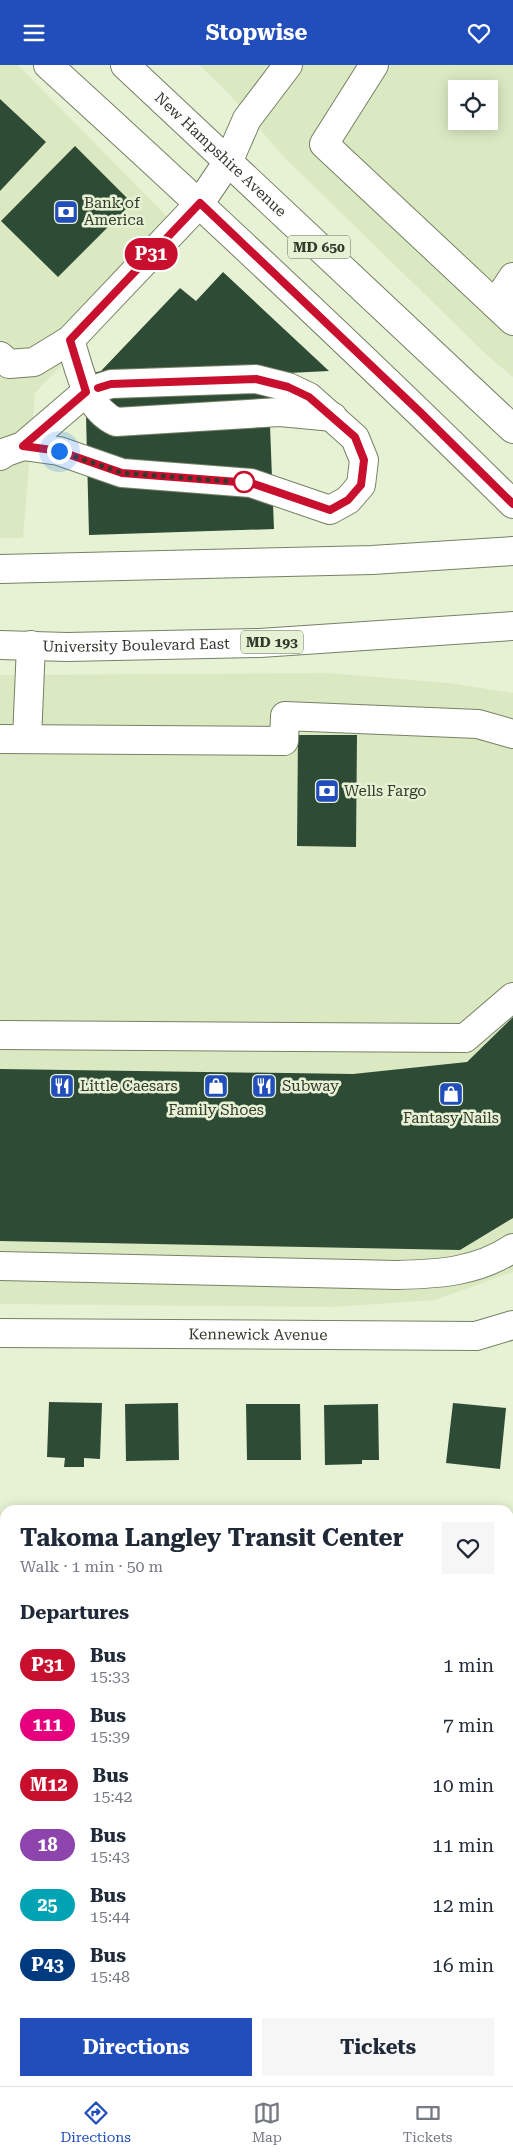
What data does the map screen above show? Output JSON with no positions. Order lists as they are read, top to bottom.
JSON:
{
  "streets": {
    "main road": [
      "New Hampshire Avenue",
      "MD 650",
      "MD 193",
      "University Boulevard East",
      "Kennewick Avenue"
    ]
  },
  "places": {
    "bank": ["Bank of America", "Wells Fargo"],
    "restaurant": ["Little Caesars", "Subway"],
    "shop": ["Family Shoes", "Fantasy Nails"]
  },
  "lines": ["bus line P31"],
  "page": {
    "header": "Stopwise",
    "on_map": "P31",
    "heading": [
      ["Takoma Langley Transit Center", "Walk · 1 min · 50 m"],
      "Departures"
    ],
    "list": [
      {
        "mark": "P31",
        "name": "Bus",
        "note": "15:33",
        "value": "1 min"
      },
      {
        "mark": "111",
        "name": "Bus",
        "note": "15:39",
        "value": "7 min"
      },
      {
        "mark": "M12",
        "name": "Bus",
        "note": "15:42",
        "value": "10 min"
      },
      {
        "mark": "18",
        "name": "Bus",
        "note": "15:43",
        "value": "11 min"
      },
      {
        "mark": "25",
        "name": "Bus",
        "note": "15:44",
        "value": "12 min"
      },
      {
        "mark": "P43",
        "name": "Bus",
        "note": "15:48",
        "value": "16 min"
      }
    ],
    "buttons": ["Directions", "Tickets"],
    "tabs": ["Directions", "Map", "Tickets"]
  }
}
